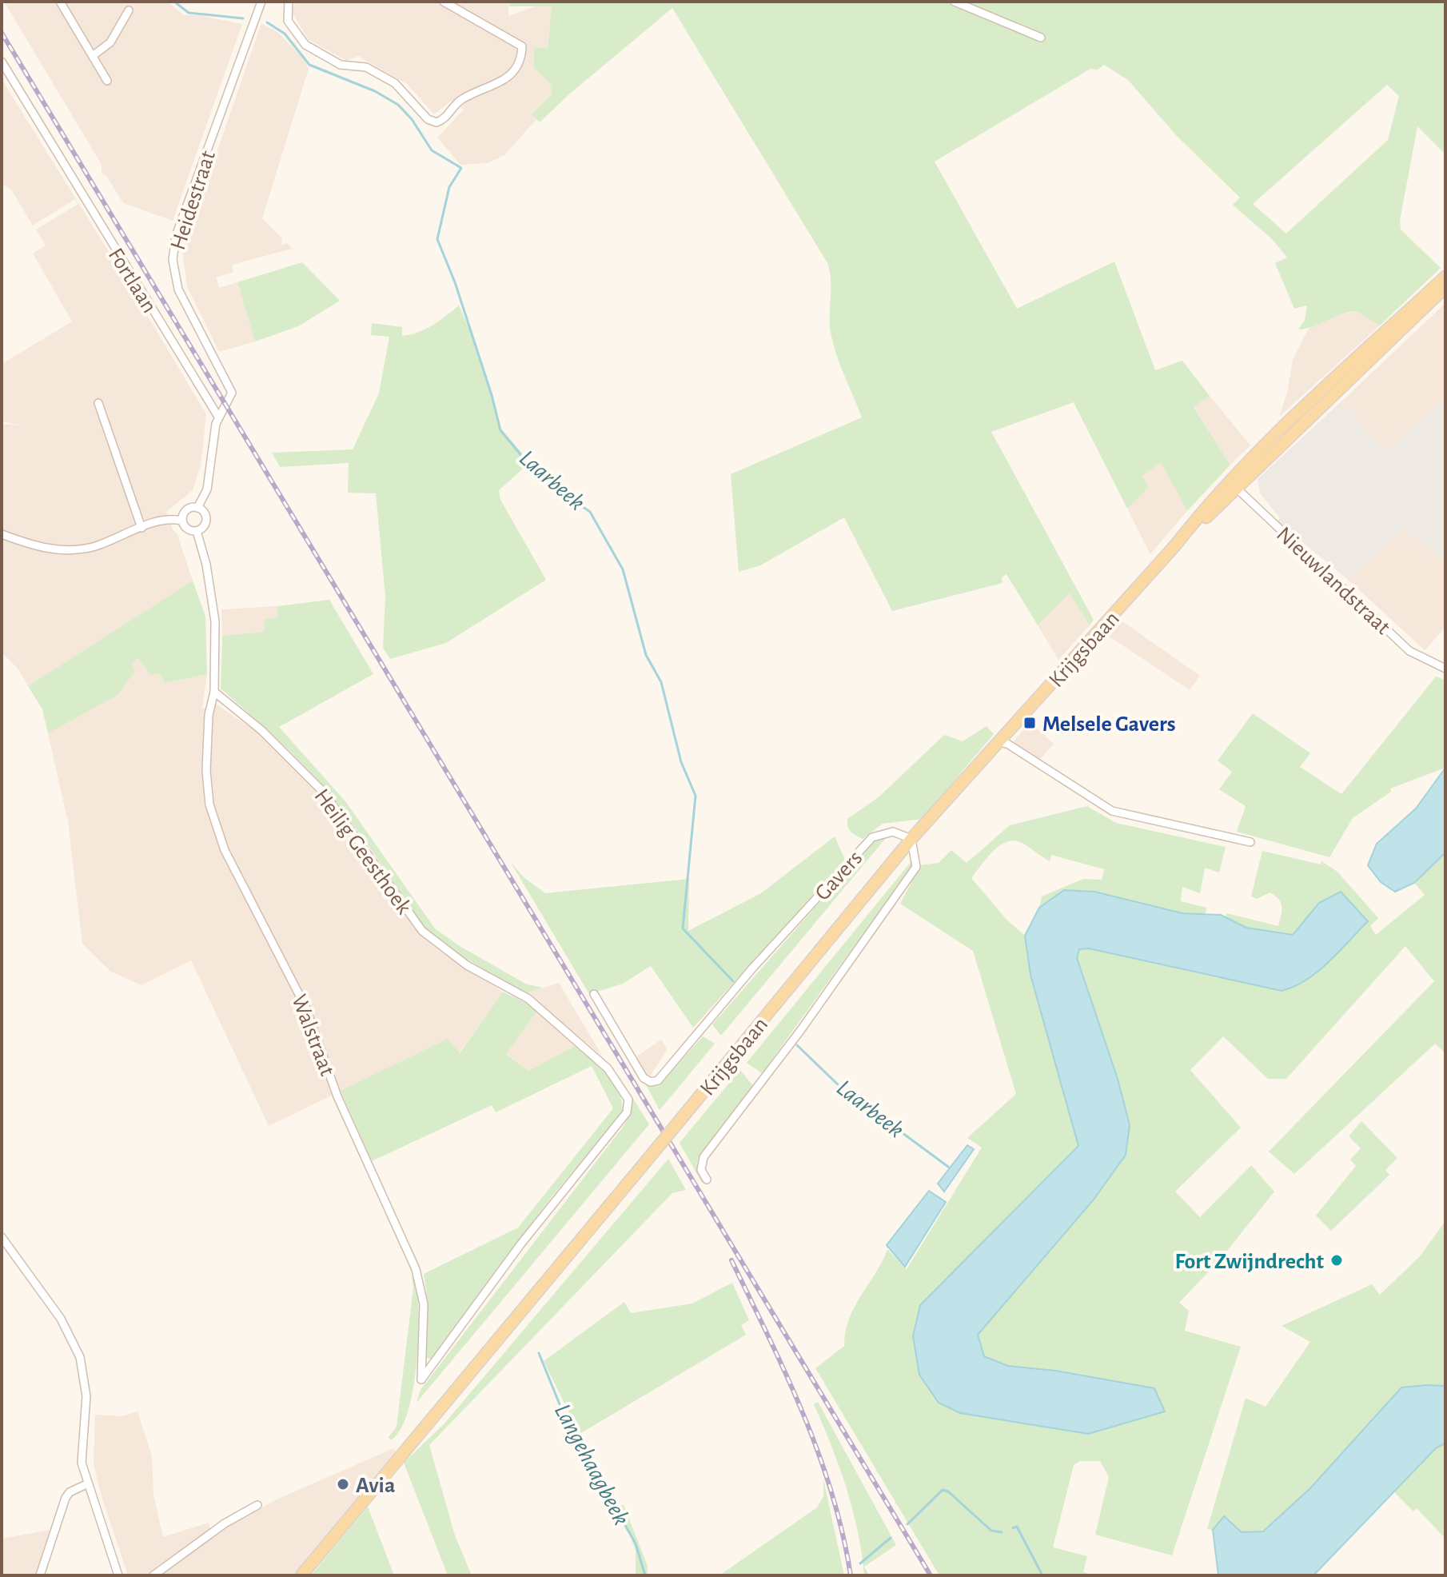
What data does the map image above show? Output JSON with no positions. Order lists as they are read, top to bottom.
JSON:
{
  "streets": {
    "main road": ["Krijgsbaan"],
    "street": [
      "Heidestraat",
      "Fortlaan",
      "Nieuwlandstraat",
      "Heilig Geesthoek",
      "Gavers",
      "Walstraat"
    ]
  },
  "crossings": [
    ["Heidestraat", "Fortlaan"],
    ["Nieuwlandstraat", "Krijgsbaan"],
    ["Krijgsbaan", "Gavers"],
    ["Heilig Geesthoek", "Walstraat"]
  ],
  "water": ["Laarbeek", "Langehaagbeek"],
  "places": {
    "transit": ["Melsele Gavers"],
    "other": ["Fort Zwijndrecht", "Avia"]
  }
}
